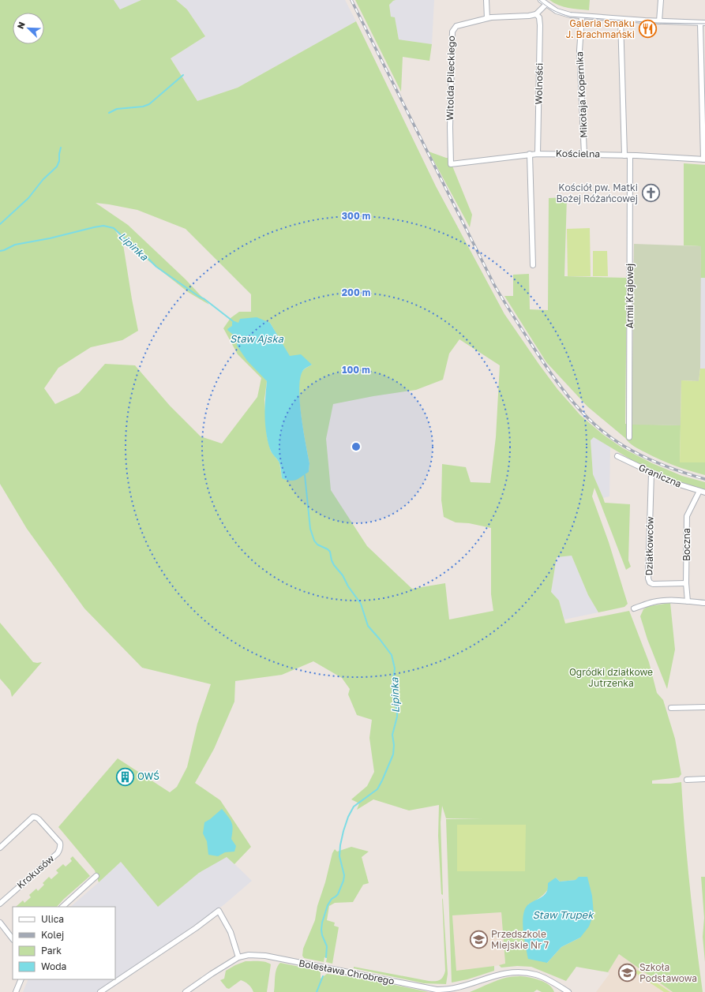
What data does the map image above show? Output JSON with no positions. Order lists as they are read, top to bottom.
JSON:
{
  "streets": {
    "street": [
      "Witolda Pileckiego",
      "Wolności",
      "Mikołaja Kopernika",
      "Kościelna",
      "Armii Krajowej",
      "Graniczna",
      "Boczna",
      "Działkowców",
      "Krokusów",
      "Bolesława Chrobrego"
    ]
  },
  "crossings": [
    ["Witolda Pileckiego", "Wolności"],
    ["Witolda Pileckiego", "Kościelna"],
    ["Wolności", "Kościelna"],
    ["Mikołaja Kopernika", "Kościelna"],
    ["Kościelna", "Armii Krajowej"],
    ["Graniczna", "Boczna"],
    ["Graniczna", "Działkowców"],
    ["Boczna", "Działkowców"]
  ],
  "water": ["Lipinka", "Staw Ajska", "Staw Trupek"],
  "parks": ["Ogródki działkowe Jutrzenka"],
  "places": {
    "restaurant": ["Galeria Smaku J. Brachmański"],
    "church": ["Kościół pw. Matki Bożej Różańcowej"],
    "building": ["OWŚ"],
    "school or university": ["Przedszkole Miejskie Nr 7", "Szkoła Podstawowa"]
  },
  "legend": [
    "Ulica",
    "Kolej",
    "Park",
    "Woda"
  ],
  "north": "top left",
  "rings": ["300 m", "200 m", "100 m"]
}
